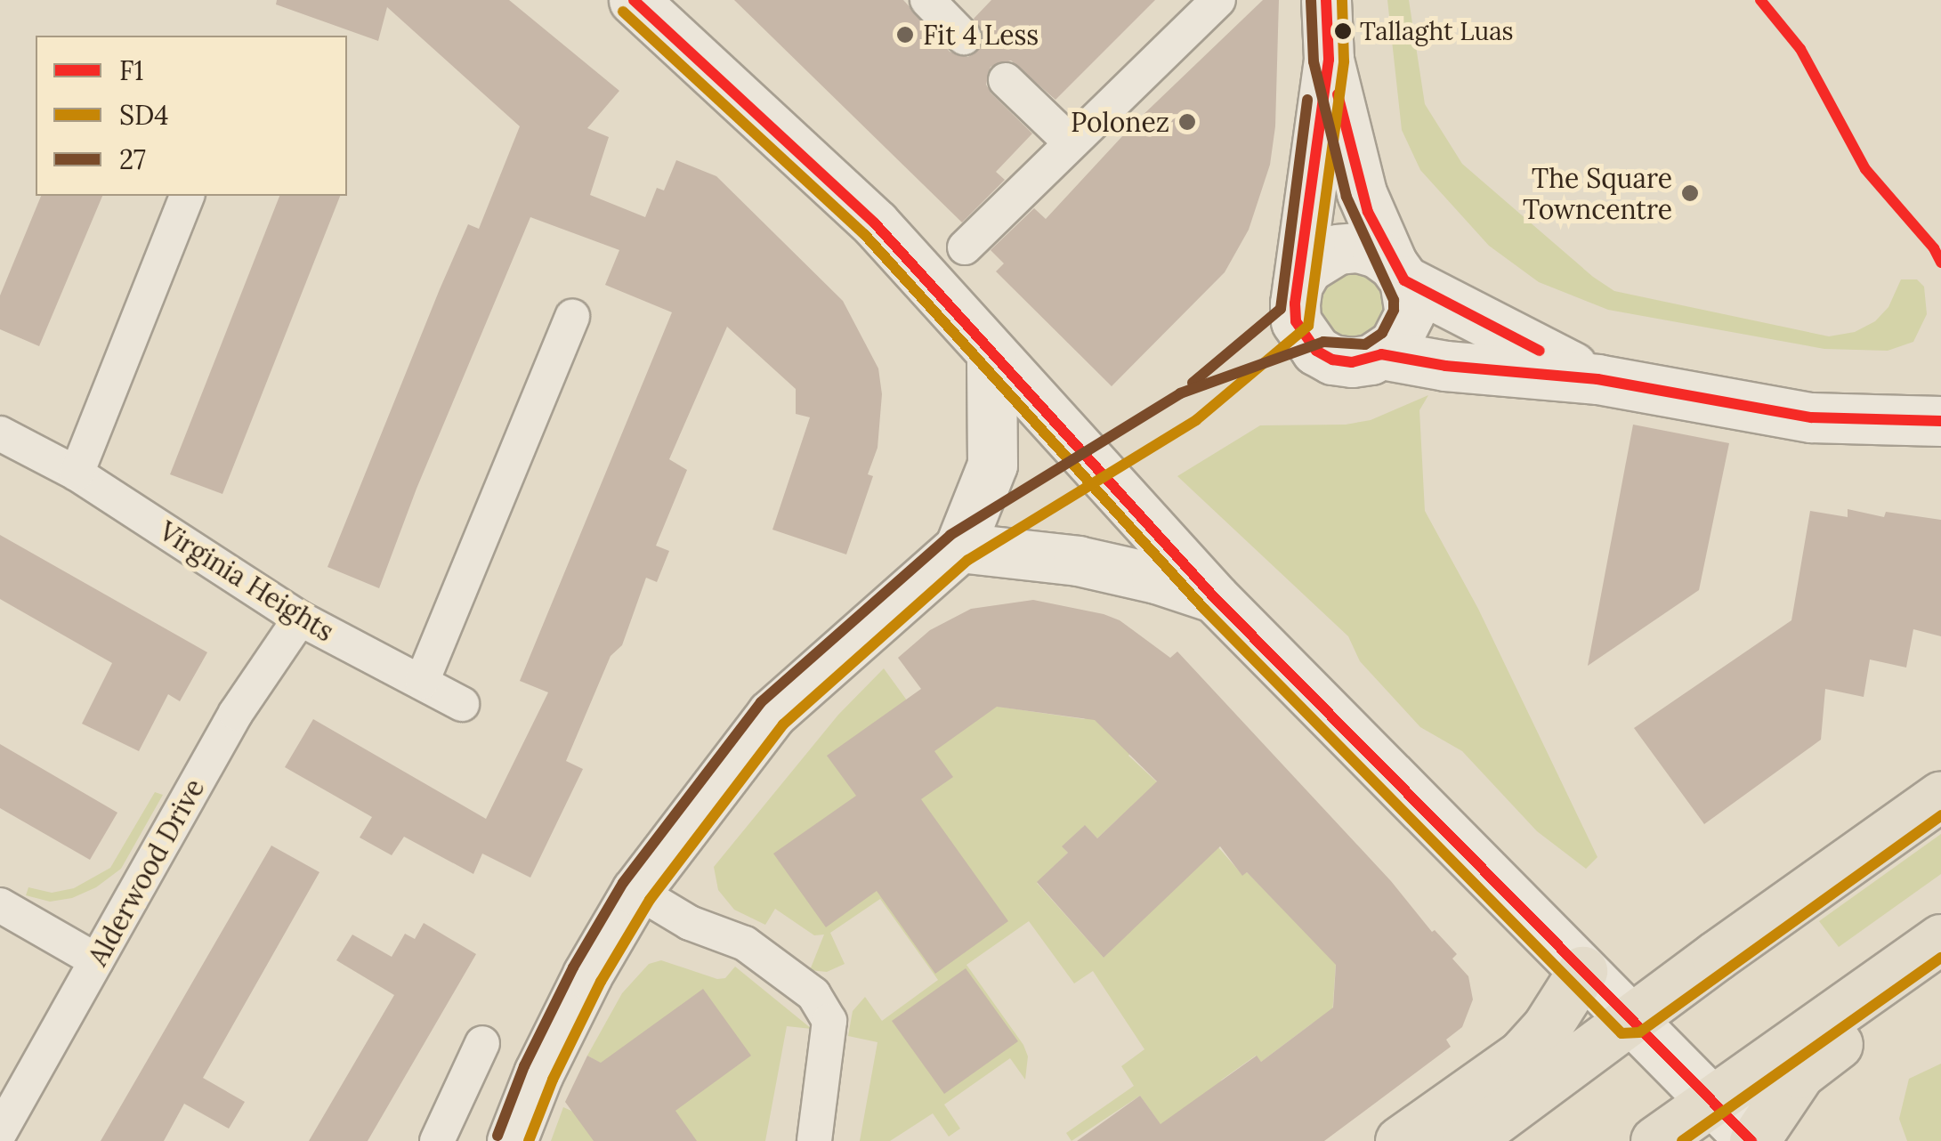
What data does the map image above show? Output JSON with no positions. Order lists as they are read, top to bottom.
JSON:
{
  "streets": {
    "street": ["Virginia Heights", "Alderwood Drive"]
  },
  "crossings": [
    ["Virginia Heights", "Alderwood Drive"]
  ],
  "places": [
    "Tallaght Luas",
    "Fit 4 Less",
    "Polonez",
    "The Square Towncentre"
  ],
  "lines": ["transit line F1", "transit line SD4", "transit line 27"],
  "legend": ["F1", "SD4", "27"]
}
